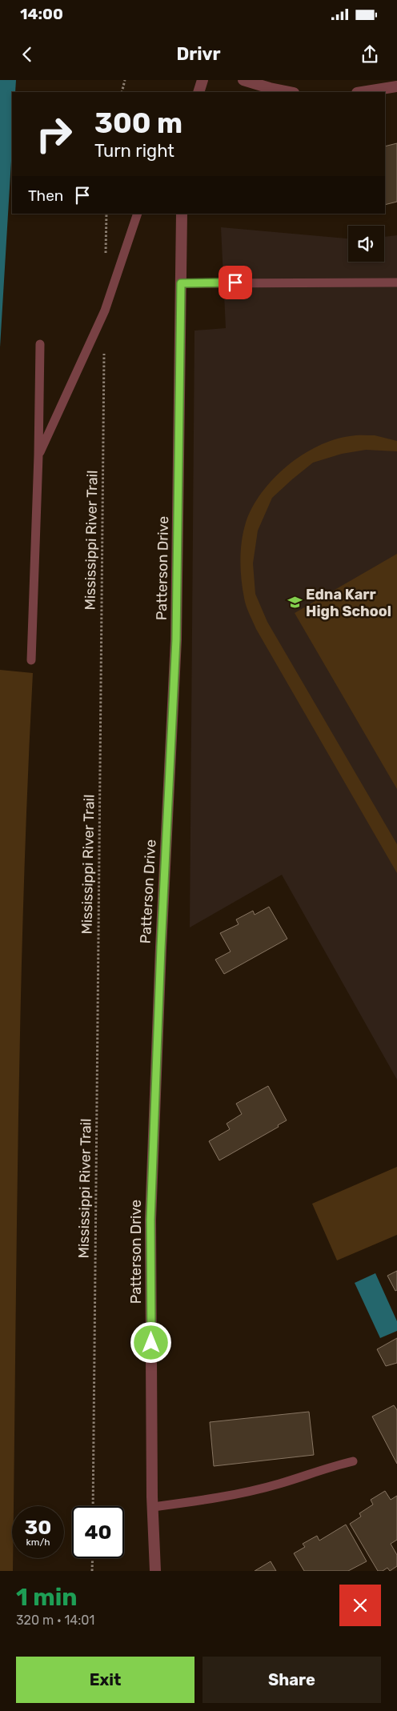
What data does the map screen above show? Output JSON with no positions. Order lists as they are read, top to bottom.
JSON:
{
  "streets": {
    "street": ["Patterson Drive"],
    "path": ["Mississippi River Trail"]
  },
  "places": {
    "school or university": ["Edna Karr High School"]
  },
  "page": {
    "status": "14:00",
    "header": "Drivr",
    "turn": ["300 m", "Turn right"],
    "then": "Then",
    "speed": "30 km/h",
    "limit": "40",
    "heading": ["1 min", "320 m · 14:01"],
    "buttons": ["Exit", "Share"]
  }
}
